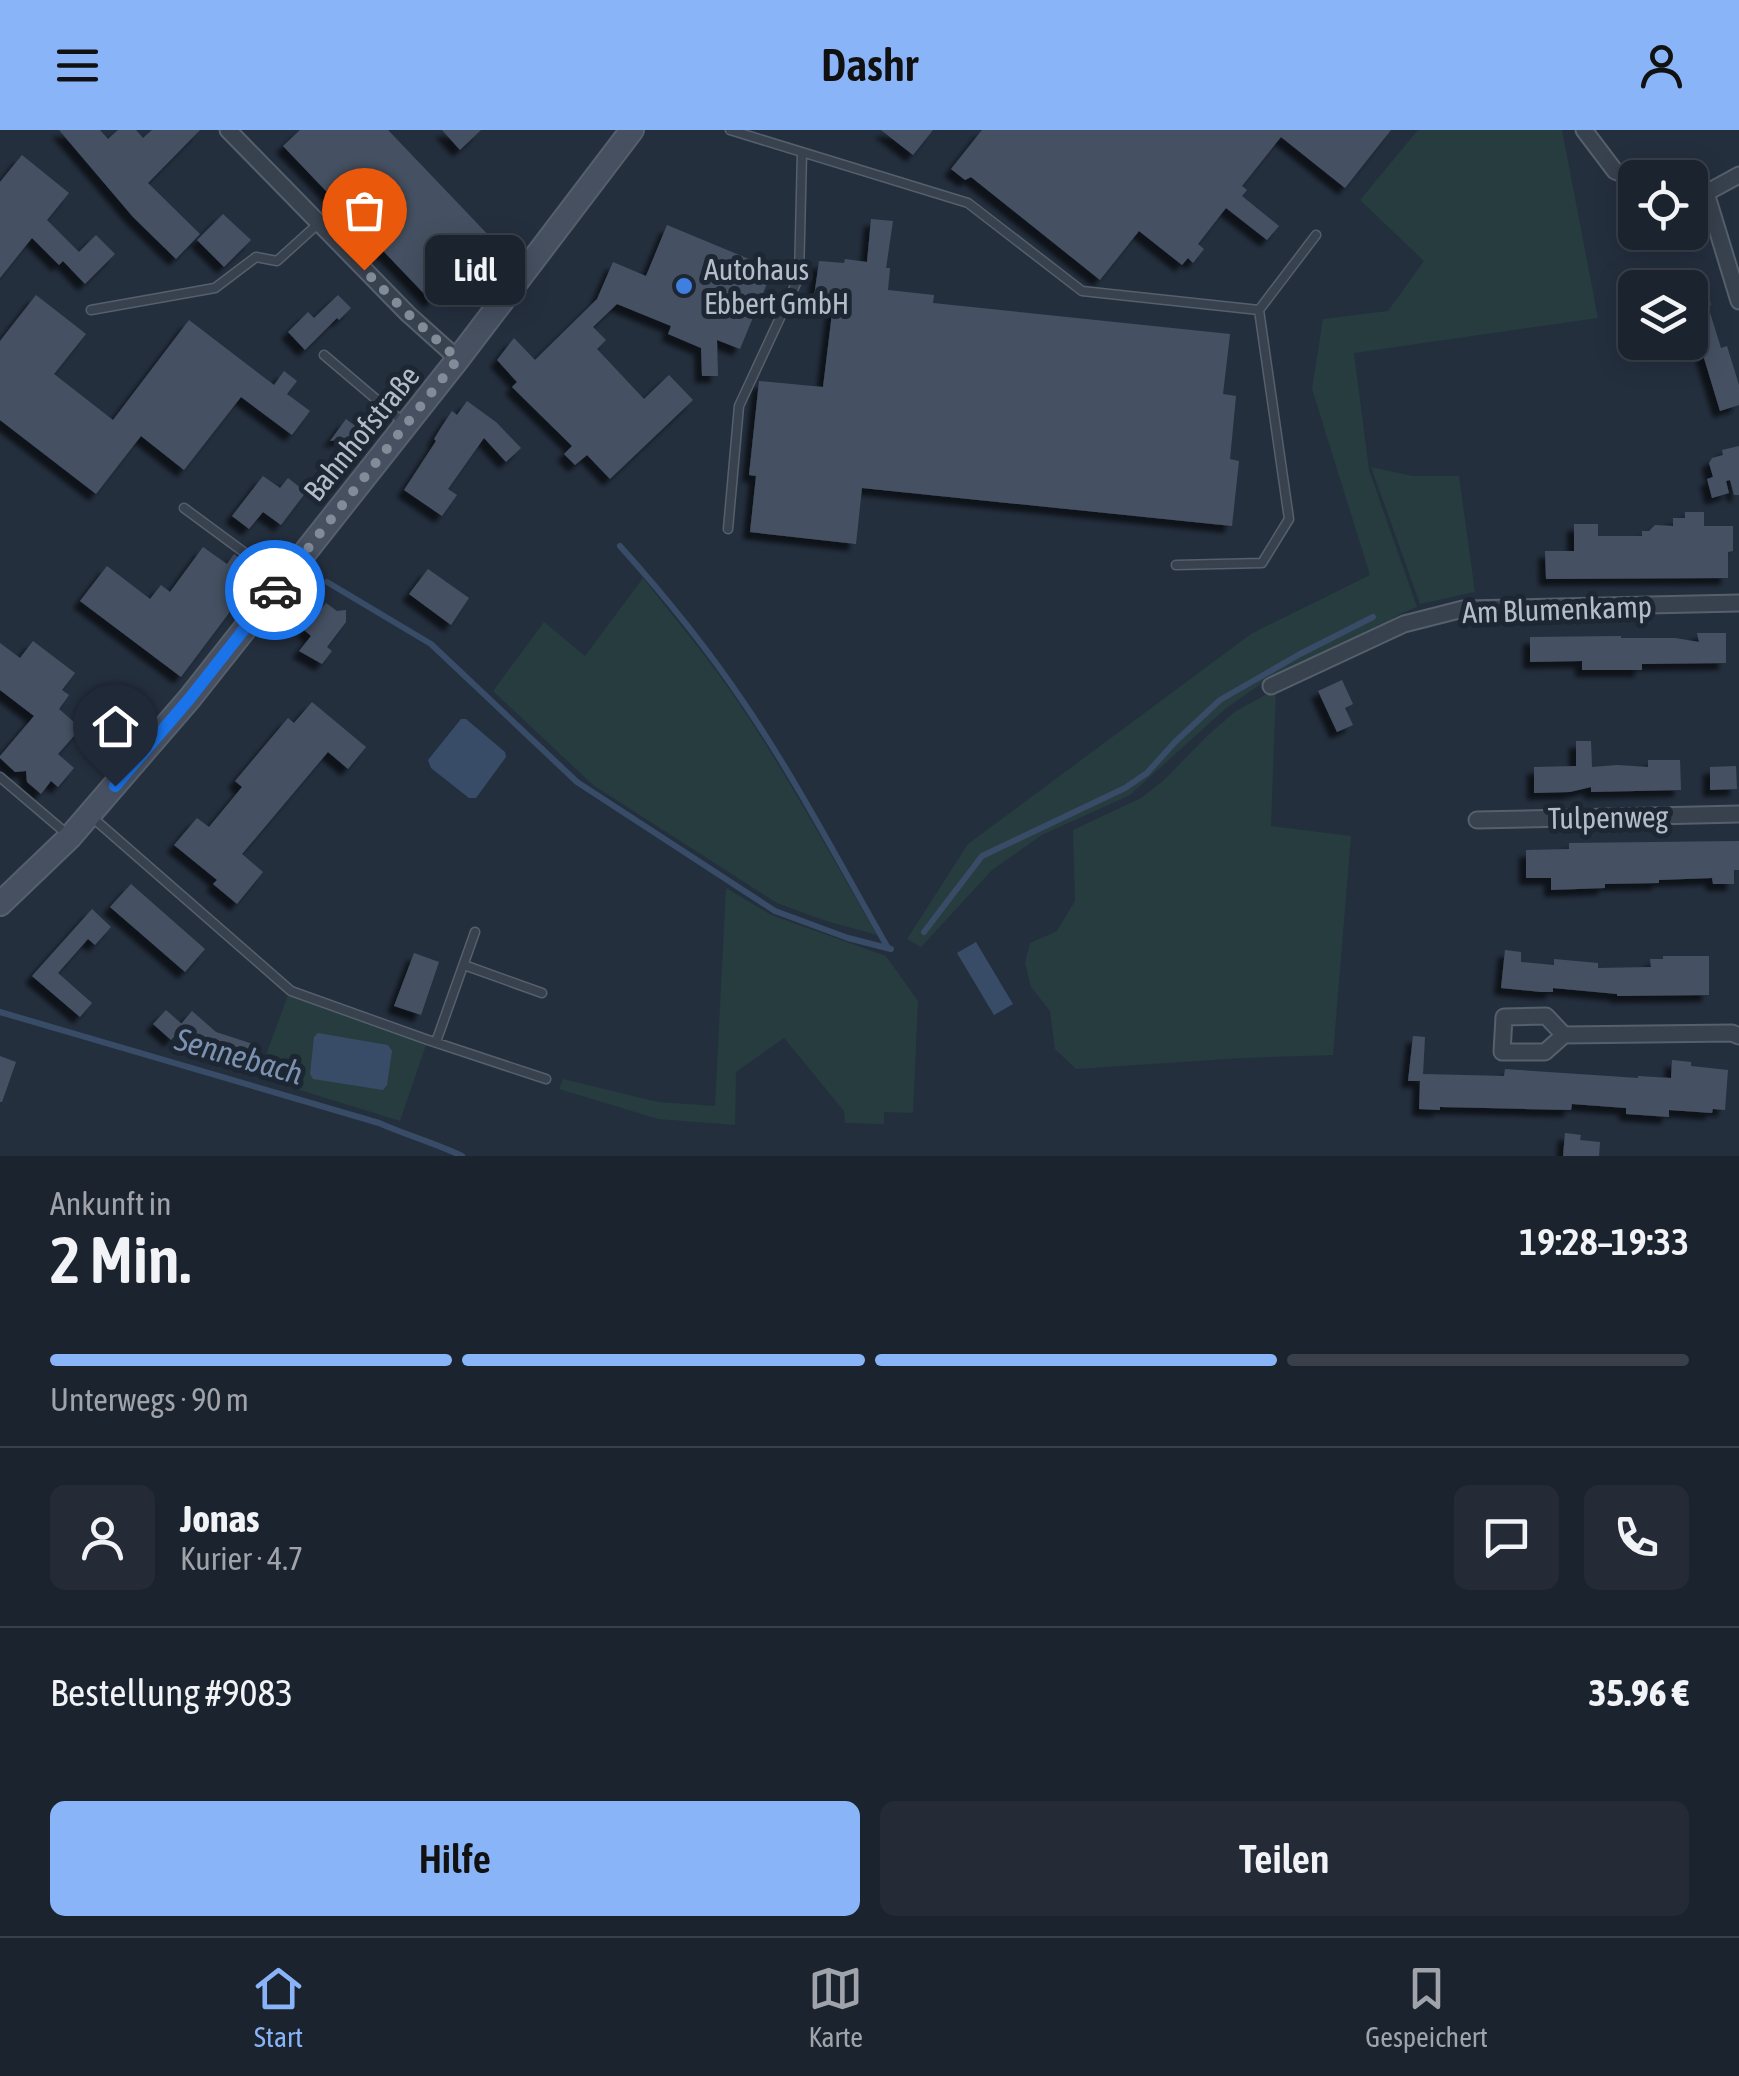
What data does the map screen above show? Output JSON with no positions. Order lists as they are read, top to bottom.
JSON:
{
  "streets": {
    "main road": ["Bahnhofstraße"],
    "street": ["Am Blumenkamp", "Tulpenweg"]
  },
  "water": ["Sennebach"],
  "places": ["Lidl", "Autohaus Ebbert GmbH"],
  "page": {
    "header": "Dashr",
    "bubble": "Lidl",
    "heading": ["2 Min.", "Ankunft in", "19:28–19:33"],
    "panel": [
      "Jonas",
      "Kurier · 4.7",
      "Bestellung #9083",
      "35.96 €"
    ],
    "bar": "Unterwegs · 90 m",
    "buttons": ["Hilfe", "Teilen"],
    "tabs": ["Start", "Karte", "Gespeichert"]
  }
}
